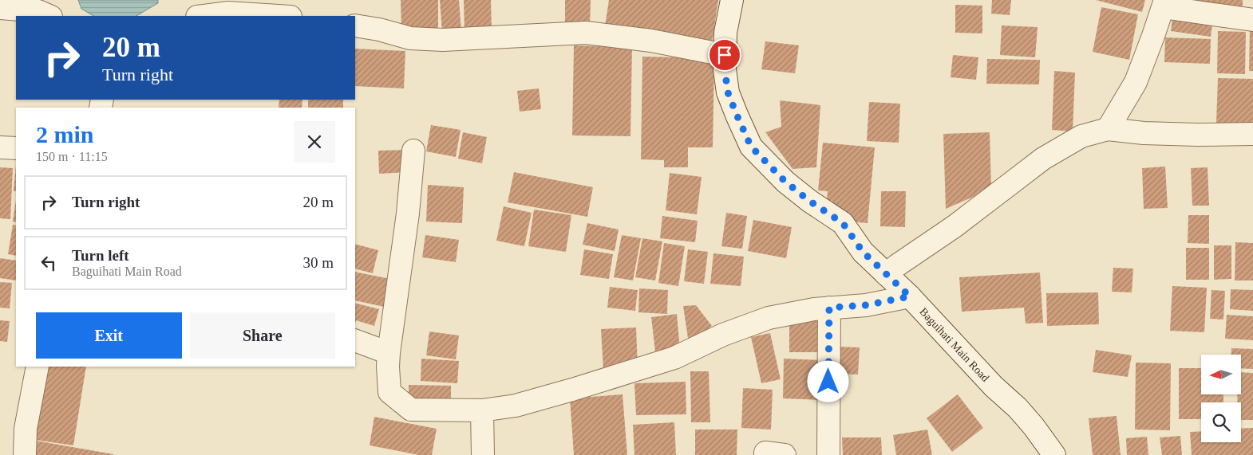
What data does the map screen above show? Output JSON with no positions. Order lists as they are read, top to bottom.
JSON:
{
  "streets": {
    "street": ["Baguihati Main Road"]
  },
  "north": "left",
  "page": {
    "turn": ["20 m", "Turn right"],
    "heading": ["2 min", "150 m · 11:15"],
    "list": [
      {
        "name": "Turn right",
        "value": "20 m"
      },
      {
        "name": "Turn left",
        "note": "Baguihati Main Road",
        "value": "30 m"
      }
    ],
    "buttons": ["Exit", "Share"]
  }
}
